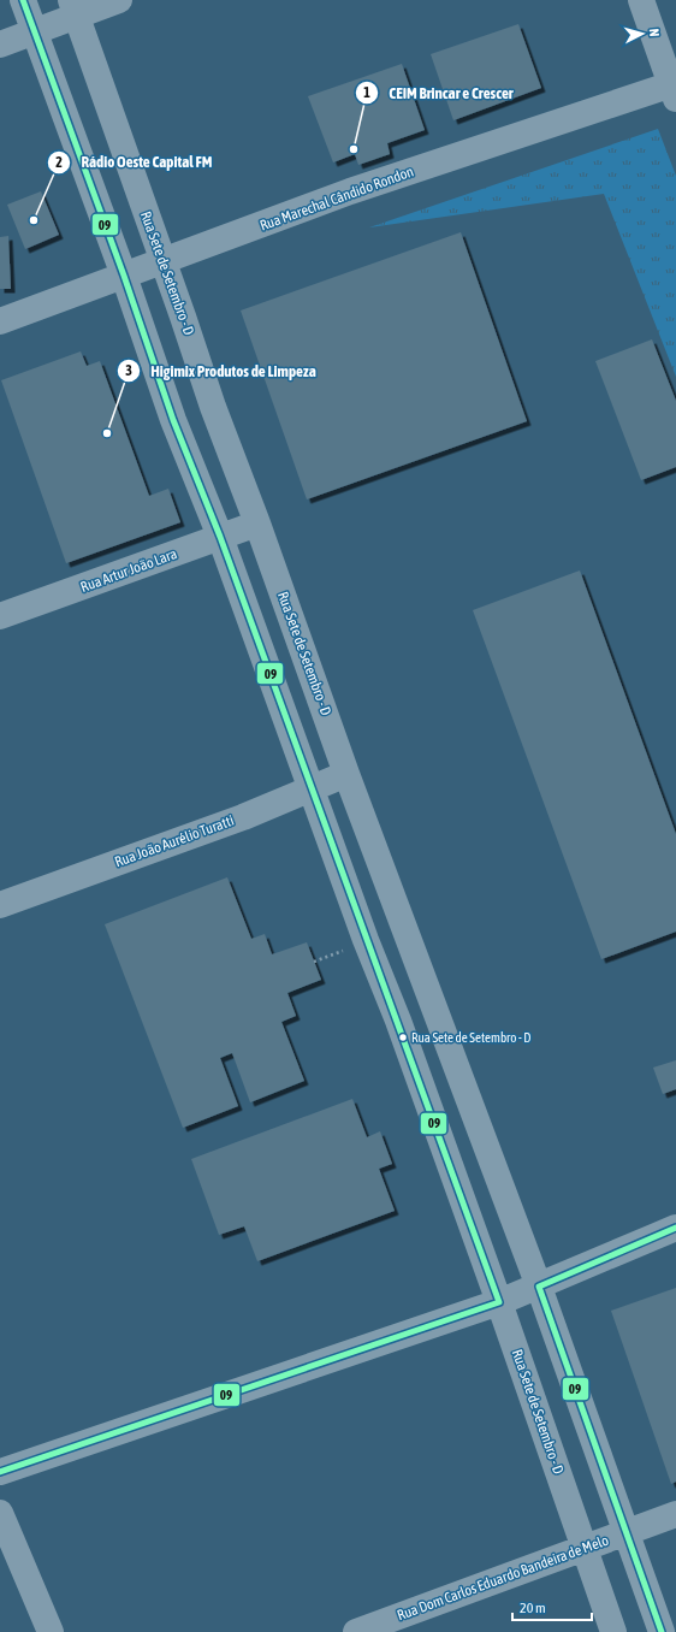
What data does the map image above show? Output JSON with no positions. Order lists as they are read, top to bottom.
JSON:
{
  "streets": {
    "street": [
      "Rua Marechal Cândido Rondon",
      "Rua Sete de Setembro - D",
      "Rua Artur João Lara",
      "Rua João Aurélio Turatti",
      "Rua Dom Carlos Eduardo Bandeira de Melo"
    ]
  },
  "crossings": [
    ["Rua Marechal Cândido Rondon", "Rua Sete de Setembro - D"],
    ["Rua Sete de Setembro - D", "Rua Artur João Lara"],
    ["Rua Sete de Setembro - D", "Rua João Aurélio Turatti"],
    ["Rua Sete de Setembro - D", "Rua Dom Carlos Eduardo Bandeira de Melo"]
  ],
  "places": [
    "CEIM Brincar e Crescer",
    "Rádio Oeste Capital FM",
    "Higimix Produtos de Limpeza",
    "Rua Sete de Setembro - D"
  ],
  "lines": ["transit line 09"],
  "scale_bar": "20 m",
  "north": "right"
}
